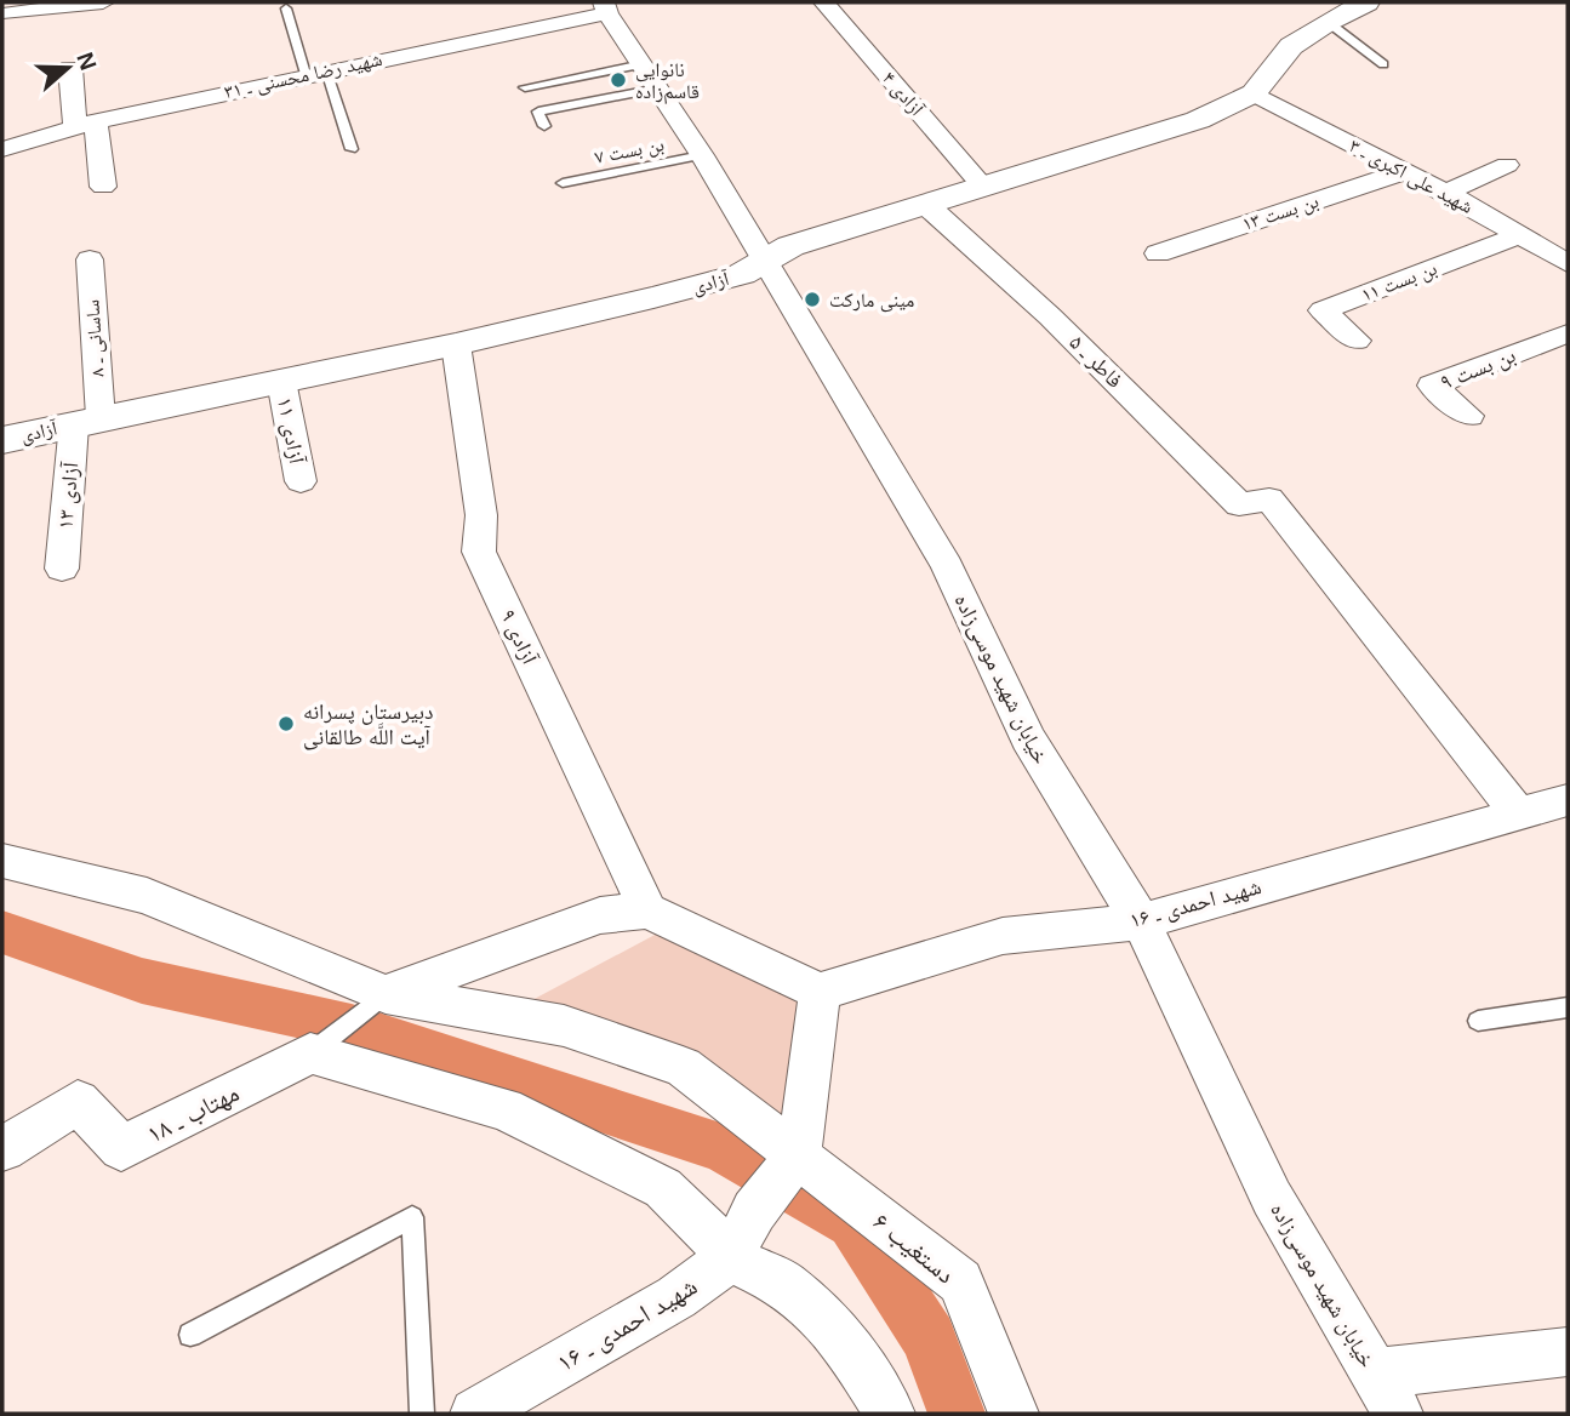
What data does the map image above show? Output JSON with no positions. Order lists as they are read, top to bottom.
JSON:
{
  "streets": {
    "street": [
      "شهید رضا محسنی ـ ۳۱",
      "آزادی ۴",
      "شهید علی اکبری ـ ۳",
      "بن بست ۱۳",
      "بن بست ۱۱",
      "آزادی",
      "ساسانی ـ ۸",
      "فاطر ـ ۵",
      "بن بست ۹",
      "آزادی ۱۱",
      "آزادی ۱۳",
      "آزادی ۹",
      "خیابان شهید موسی‌زاده",
      "شهید احمدی ـ ۱۶",
      "مهتاب ـ ۱۸",
      "دستغیب ۶"
    ],
    "lane": ["بن بست ۷"]
  },
  "crossings": [
    ["شهید رضا محسنی ـ ۳۱", "خیابان شهید موسی‌زاده"],
    ["آزادی ۴", "آزادی"],
    ["بن بست ۷", "خیابان شهید موسی‌زاده"],
    ["شهید علی اکبری ـ ۳", "بن بست ۱۳"],
    ["شهید علی اکبری ـ ۳", "بن بست ۱۱"],
    ["شهید علی اکبری ـ ۳", "آزادی"],
    ["آزادی", "ساسانی ـ ۸"],
    ["آزادی", "فاطر ـ ۵"],
    ["آزادی", "آزادی ۱۱"],
    ["آزادی", "آزادی ۱۳"],
    ["آزادی", "آزادی ۹"],
    ["آزادی", "خیابان شهید موسی‌زاده"],
    ["ساسانی ـ ۸", "آزادی ۱۳"],
    ["فاطر ـ ۵", "شهید احمدی ـ ۱۶"],
    ["خیابان شهید موسی‌زاده", "شهید احمدی ـ ۱۶"],
    ["شهید احمدی ـ ۱۶", "دستغیب ۶"]
  ],
  "places": ["نانوایی قاسم‌زاده", "مینی مارکت", "دبیرستان پسرانه آیت اللَّه طالقانی"],
  "north": "right"
}
